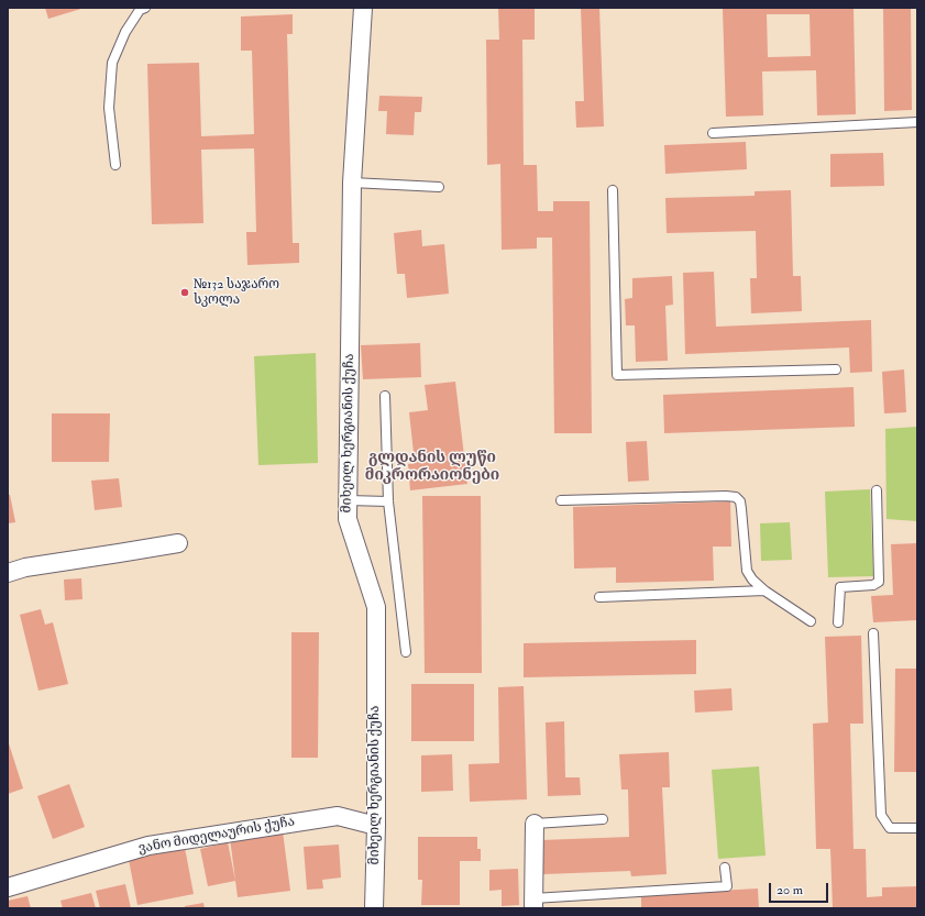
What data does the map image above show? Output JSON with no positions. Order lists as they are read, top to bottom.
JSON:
{
  "streets": {
    "street": ["მიხეილ ხერგიანის ქუჩა", "ვანო მიდელაურის ქუჩა"]
  },
  "crossings": [
    ["მიხეილ ხერგიანის ქუჩა", "ვანო მიდელაურის ქუჩა"]
  ],
  "districts": ["გლდანის ლუწი მიკრორაიონები"],
  "places": ["№132 საჯარო სკოლა"],
  "scale_bar": "20 m"
}
